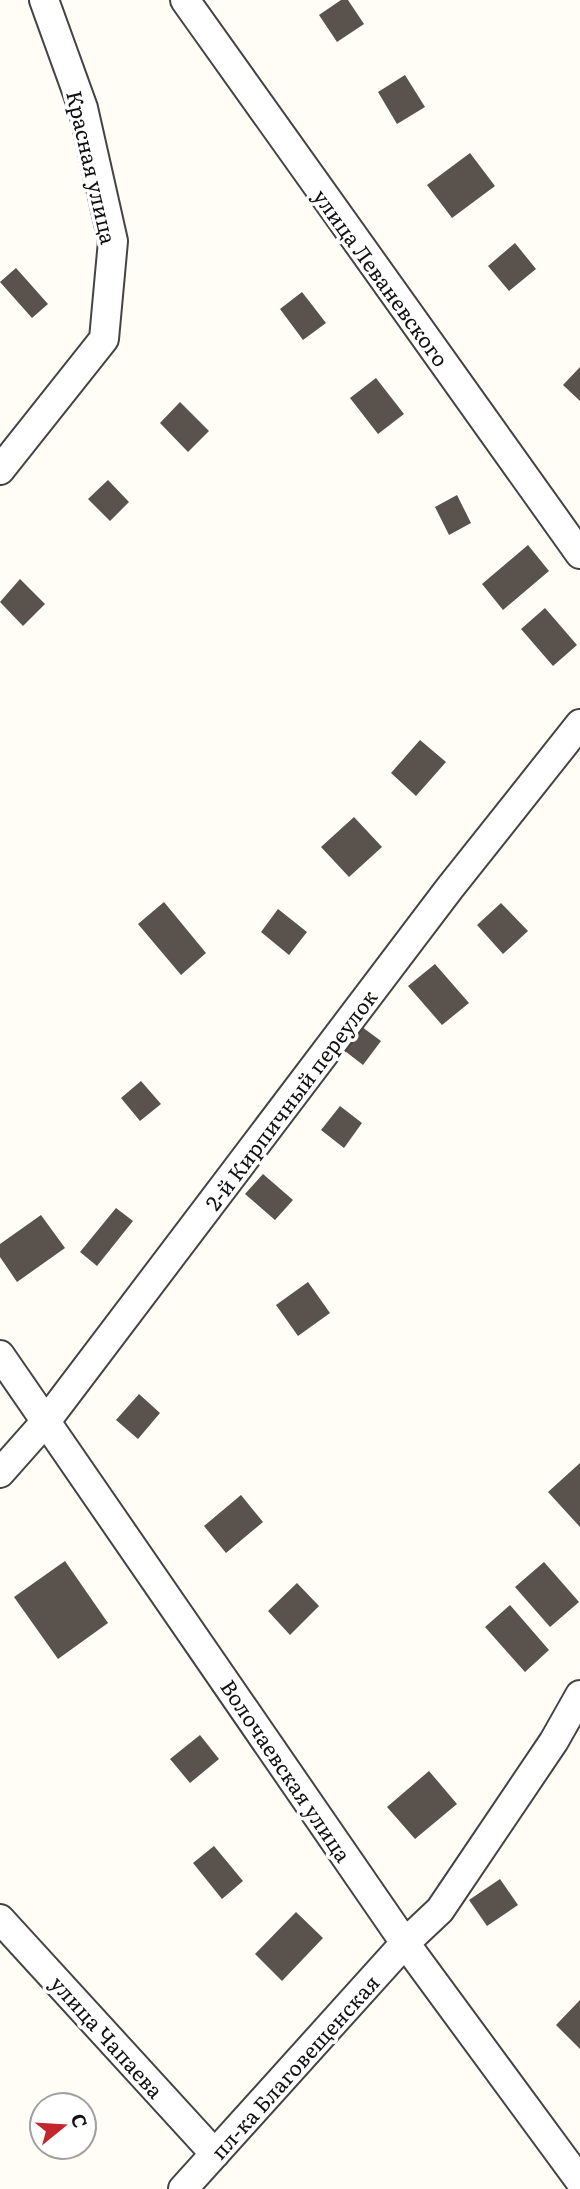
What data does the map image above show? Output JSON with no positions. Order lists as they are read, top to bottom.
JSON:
{
  "streets": {
    "street": [
      "Красная улица",
      "улица Леваневского",
      "2-й Кирпичный переулок",
      "Волочаевская улица",
      "улица Чапаева",
      "пл-ка Благовещенская"
    ]
  },
  "crossings": [
    ["2-й Кирпичный переулок", "Волочаевская улица"],
    ["Волочаевская улица", "пл-ка Благовещенская"],
    ["улица Чапаева", "пл-ка Благовещенская"]
  ],
  "north": "right"
}
